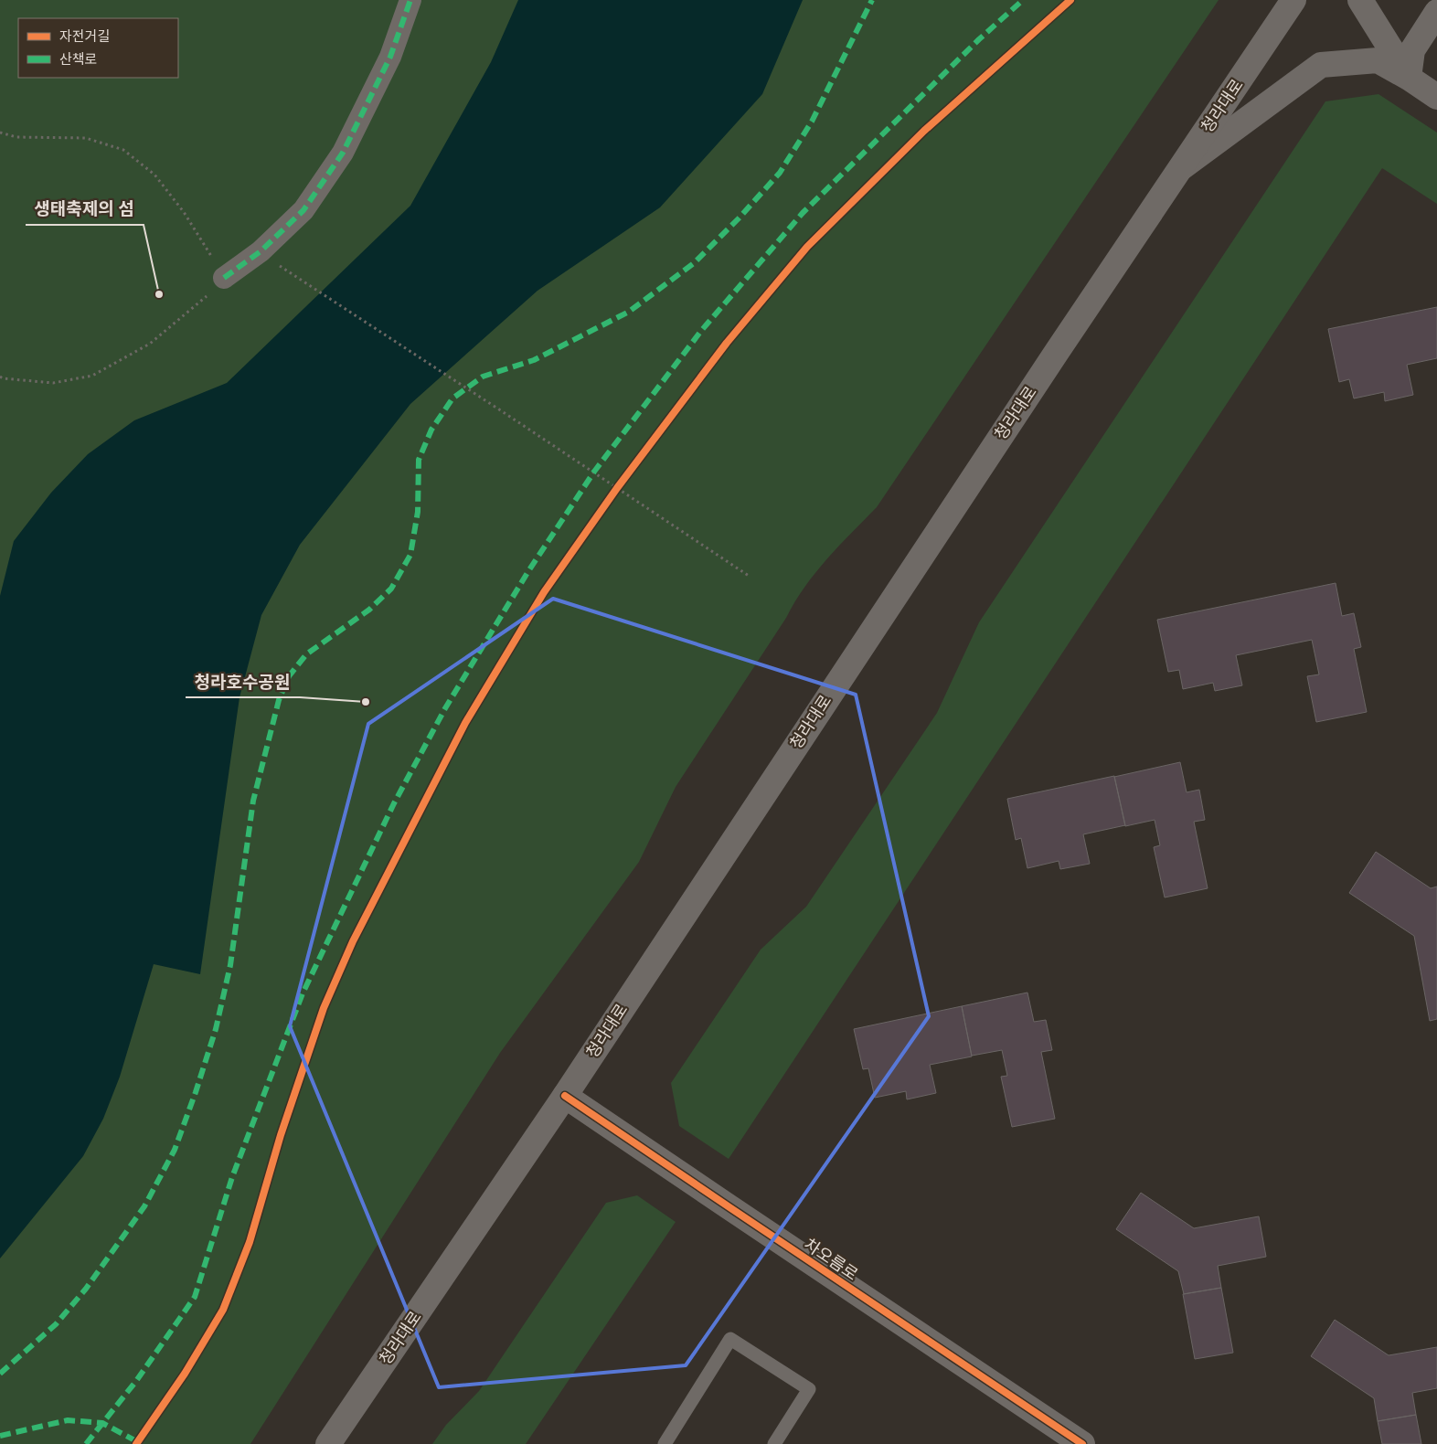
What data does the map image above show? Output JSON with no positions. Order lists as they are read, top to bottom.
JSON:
{
  "streets": {
    "main road": ["청라대로", "차오름로"]
  },
  "crossings": [
    ["청라대로", "차오름로"]
  ],
  "places": ["생태축제의 섬", "청라호수공원"],
  "legend": ["자전거길", "산책로"]
}
